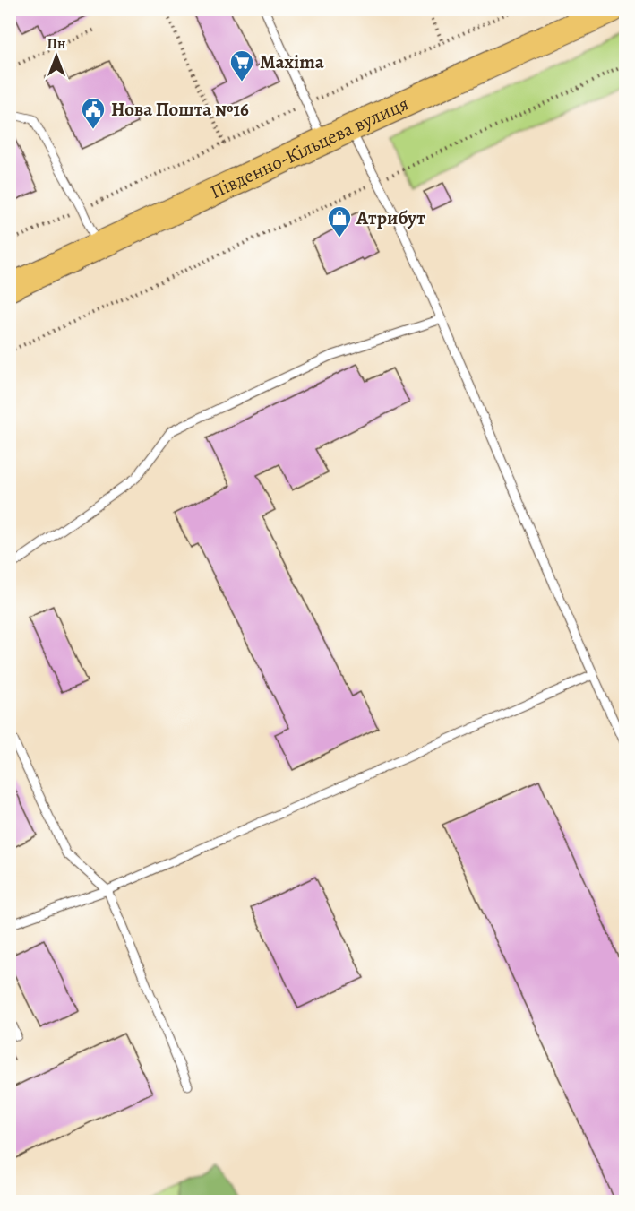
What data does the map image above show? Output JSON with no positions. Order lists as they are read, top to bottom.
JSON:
{
  "streets": {
    "main road": ["Південно-Кільцева вулиця"]
  },
  "places": {
    "supermarket": ["Maxima"],
    "public building": ["Нова Пошта №16"],
    "shop": ["Атрибут"]
  },
  "north": "top"
}
